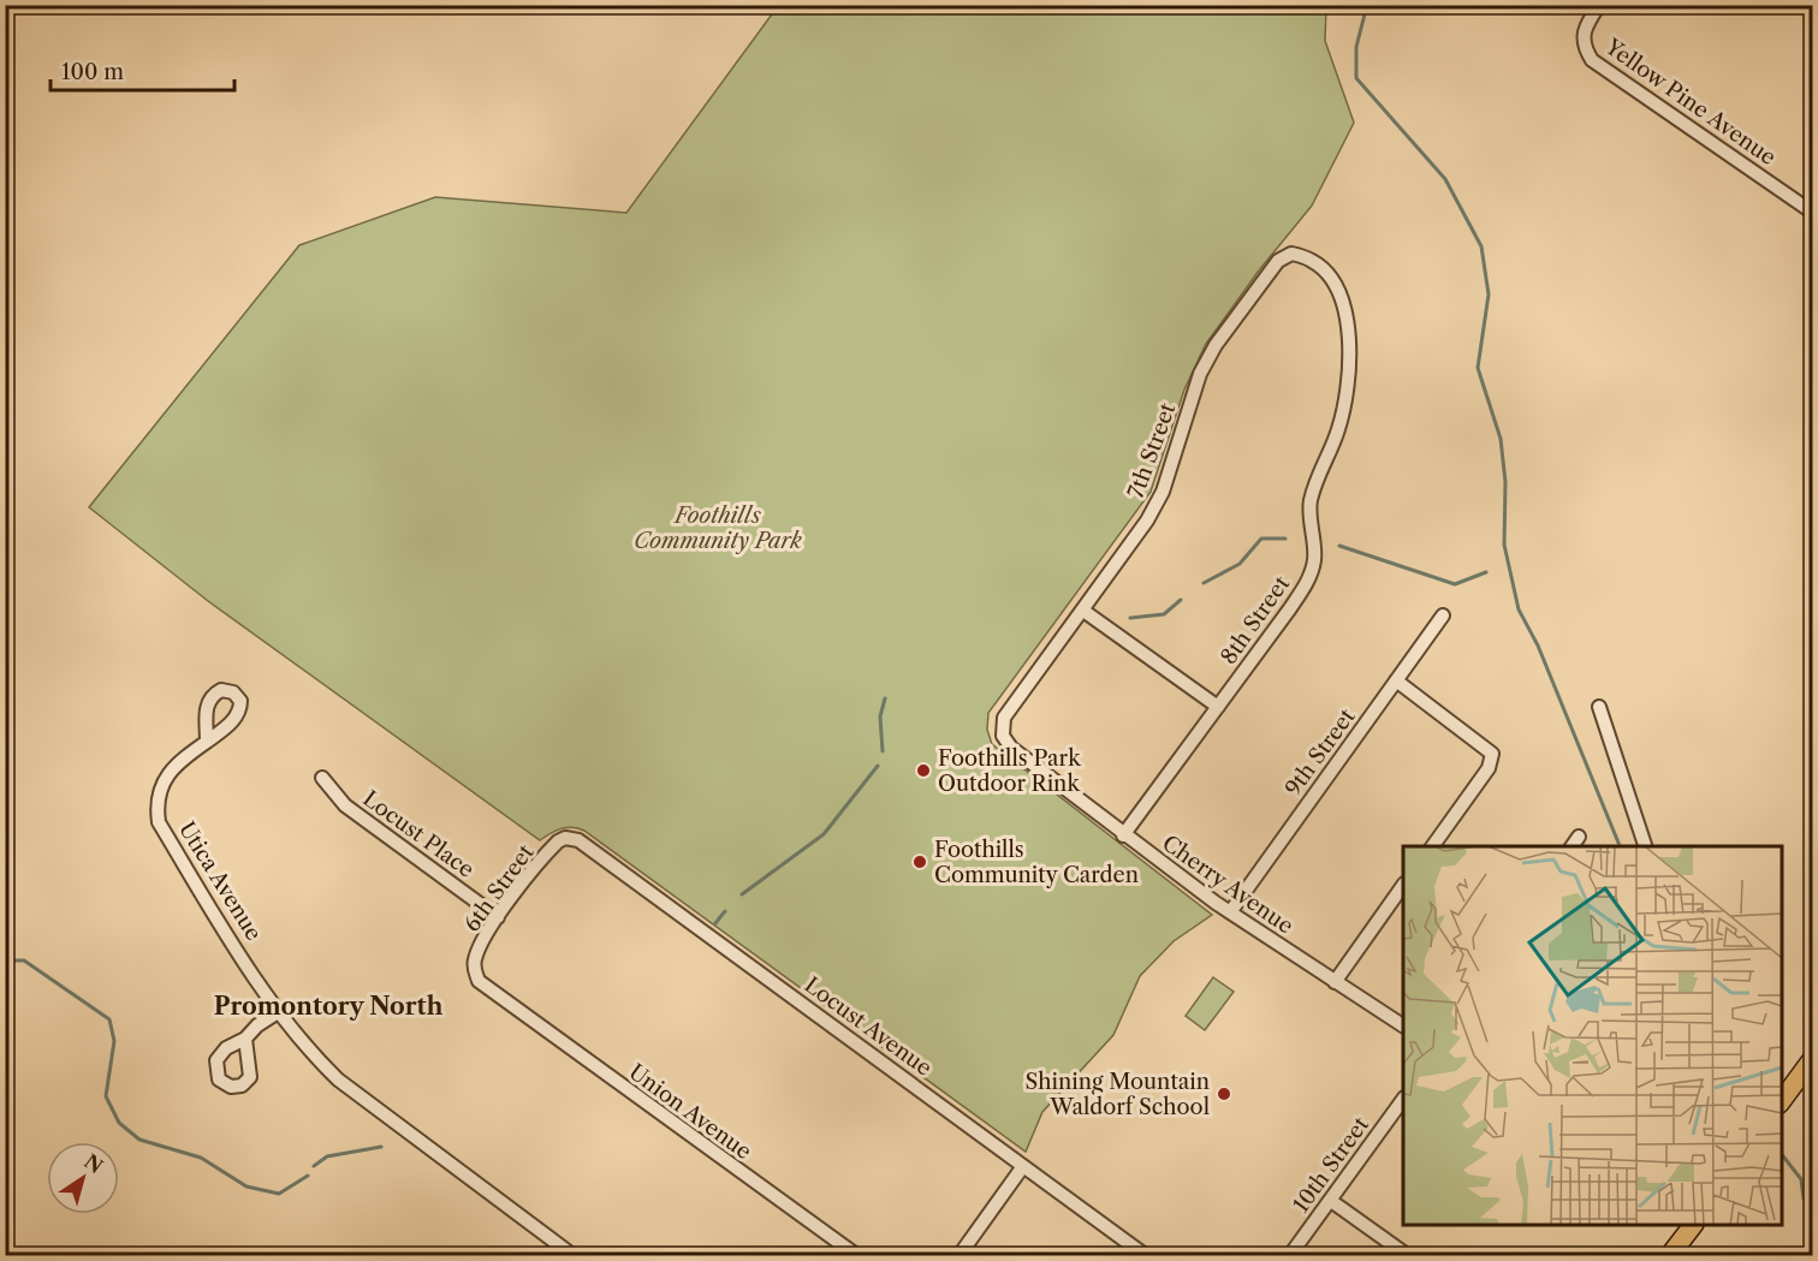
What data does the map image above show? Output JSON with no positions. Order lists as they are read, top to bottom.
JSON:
{
  "streets": {
    "street": [
      "Yellow Pine Avenue",
      "7th Street",
      "8th Street",
      "9th Street",
      "Locust Place",
      "Utica Avenue",
      "Cherry Avenue",
      "6th Street",
      "Locust Avenue",
      "Union Avenue",
      "10th Street"
    ]
  },
  "crossings": [
    ["7th Street", "8th Street"],
    ["7th Street", "Cherry Avenue"],
    ["8th Street", "Cherry Avenue"],
    ["9th Street", "Cherry Avenue"],
    ["Locust Place", "6th Street"],
    ["6th Street", "Locust Avenue"],
    ["6th Street", "Union Avenue"]
  ],
  "districts": ["Promontory North"],
  "parks": ["Foothills Community Park"],
  "places": ["Foothills Park Outdoor Rink", "Foothills Community Carden", "Shining Mountain Waldorf School"],
  "scale_bar": "100 m",
  "north": "top right"
}
